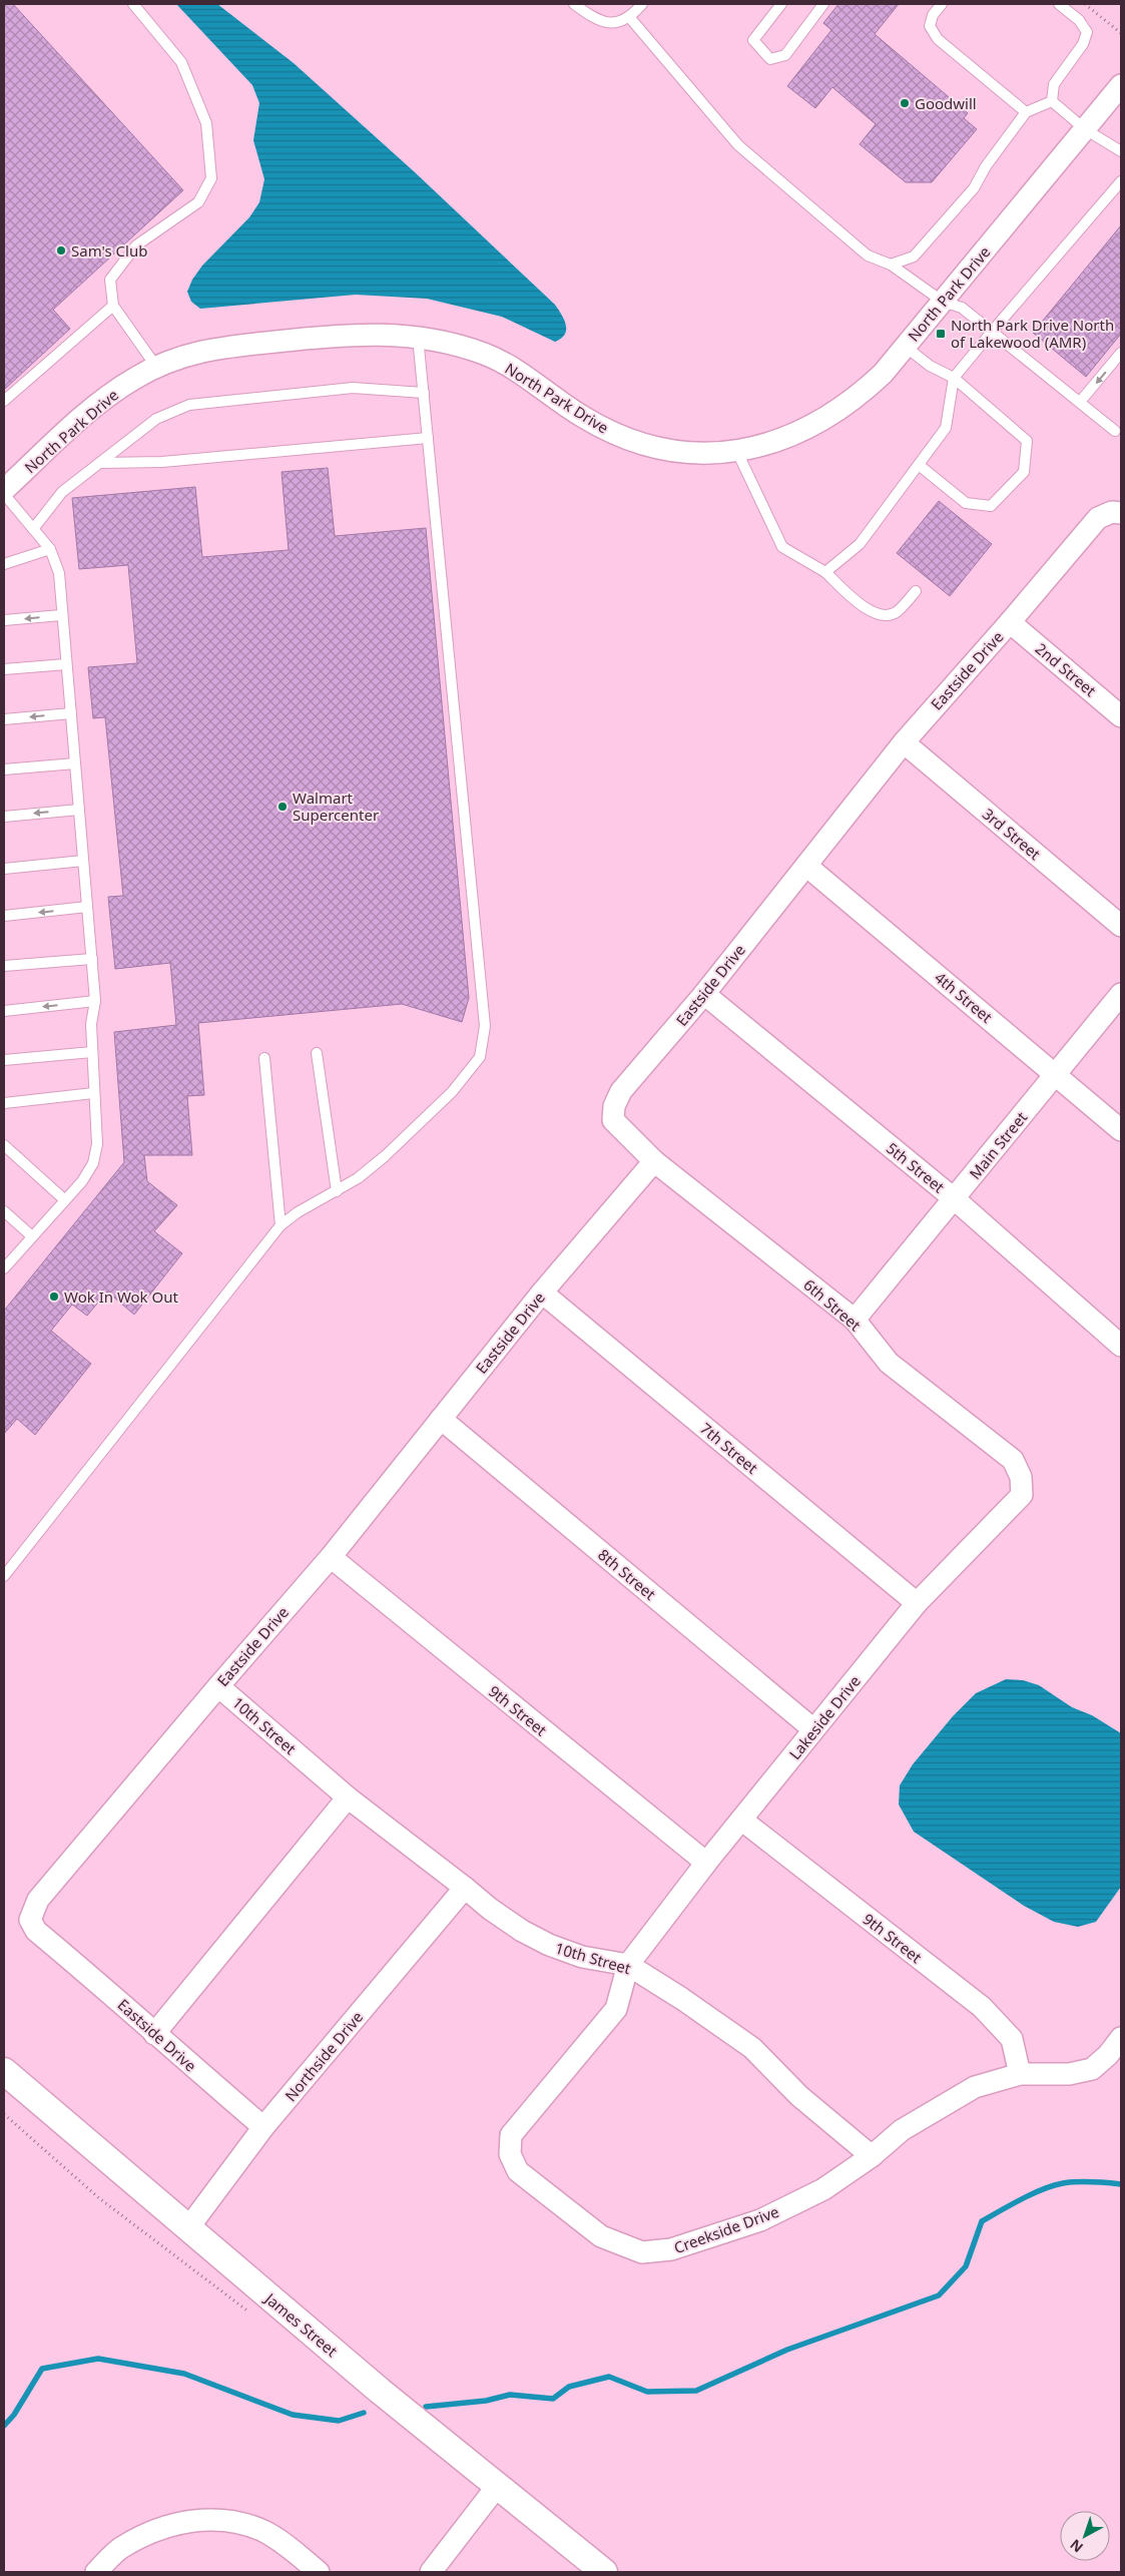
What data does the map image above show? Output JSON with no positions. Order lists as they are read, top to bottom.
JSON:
{
  "streets": {
    "street": [
      "North Park Drive",
      "2nd Street",
      "Eastside Drive",
      "3rd Street",
      "4th Street",
      "Main Street",
      "5th Street",
      "6th Street",
      "7th Street",
      "8th Street",
      "9th Street",
      "Lakeside Drive",
      "10th Street",
      "Northside Drive",
      "Creekside Drive",
      "James Street"
    ]
  },
  "crossings": [
    ["2nd Street", "Eastside Drive"],
    ["Eastside Drive", "3rd Street"],
    ["Eastside Drive", "4th Street"],
    ["Eastside Drive", "5th Street"],
    ["Eastside Drive", "6th Street"],
    ["Eastside Drive", "7th Street"],
    ["Eastside Drive", "8th Street"],
    ["Eastside Drive", "9th Street"],
    ["Eastside Drive", "10th Street"],
    ["Eastside Drive", "Northside Drive"],
    ["4th Street", "Main Street"],
    ["Main Street", "5th Street"],
    ["Main Street", "6th Street"],
    ["6th Street", "Lakeside Drive"],
    ["7th Street", "Lakeside Drive"],
    ["8th Street", "Lakeside Drive"],
    ["9th Street", "Lakeside Drive"],
    ["9th Street", "Creekside Drive"],
    ["Lakeside Drive", "10th Street"],
    ["Lakeside Drive", "Creekside Drive"],
    ["10th Street", "Northside Drive"],
    ["10th Street", "Creekside Drive"],
    ["Northside Drive", "James Street"]
  ],
  "places": {
    "other": [
      "Goodwill",
      "Sam's Club",
      "Walmart Supercenter",
      "Wok In Wok Out"
    ],
    "transit": ["North Park Drive North of Lakewood (AMR)"]
  },
  "north": "bottom left"
}
